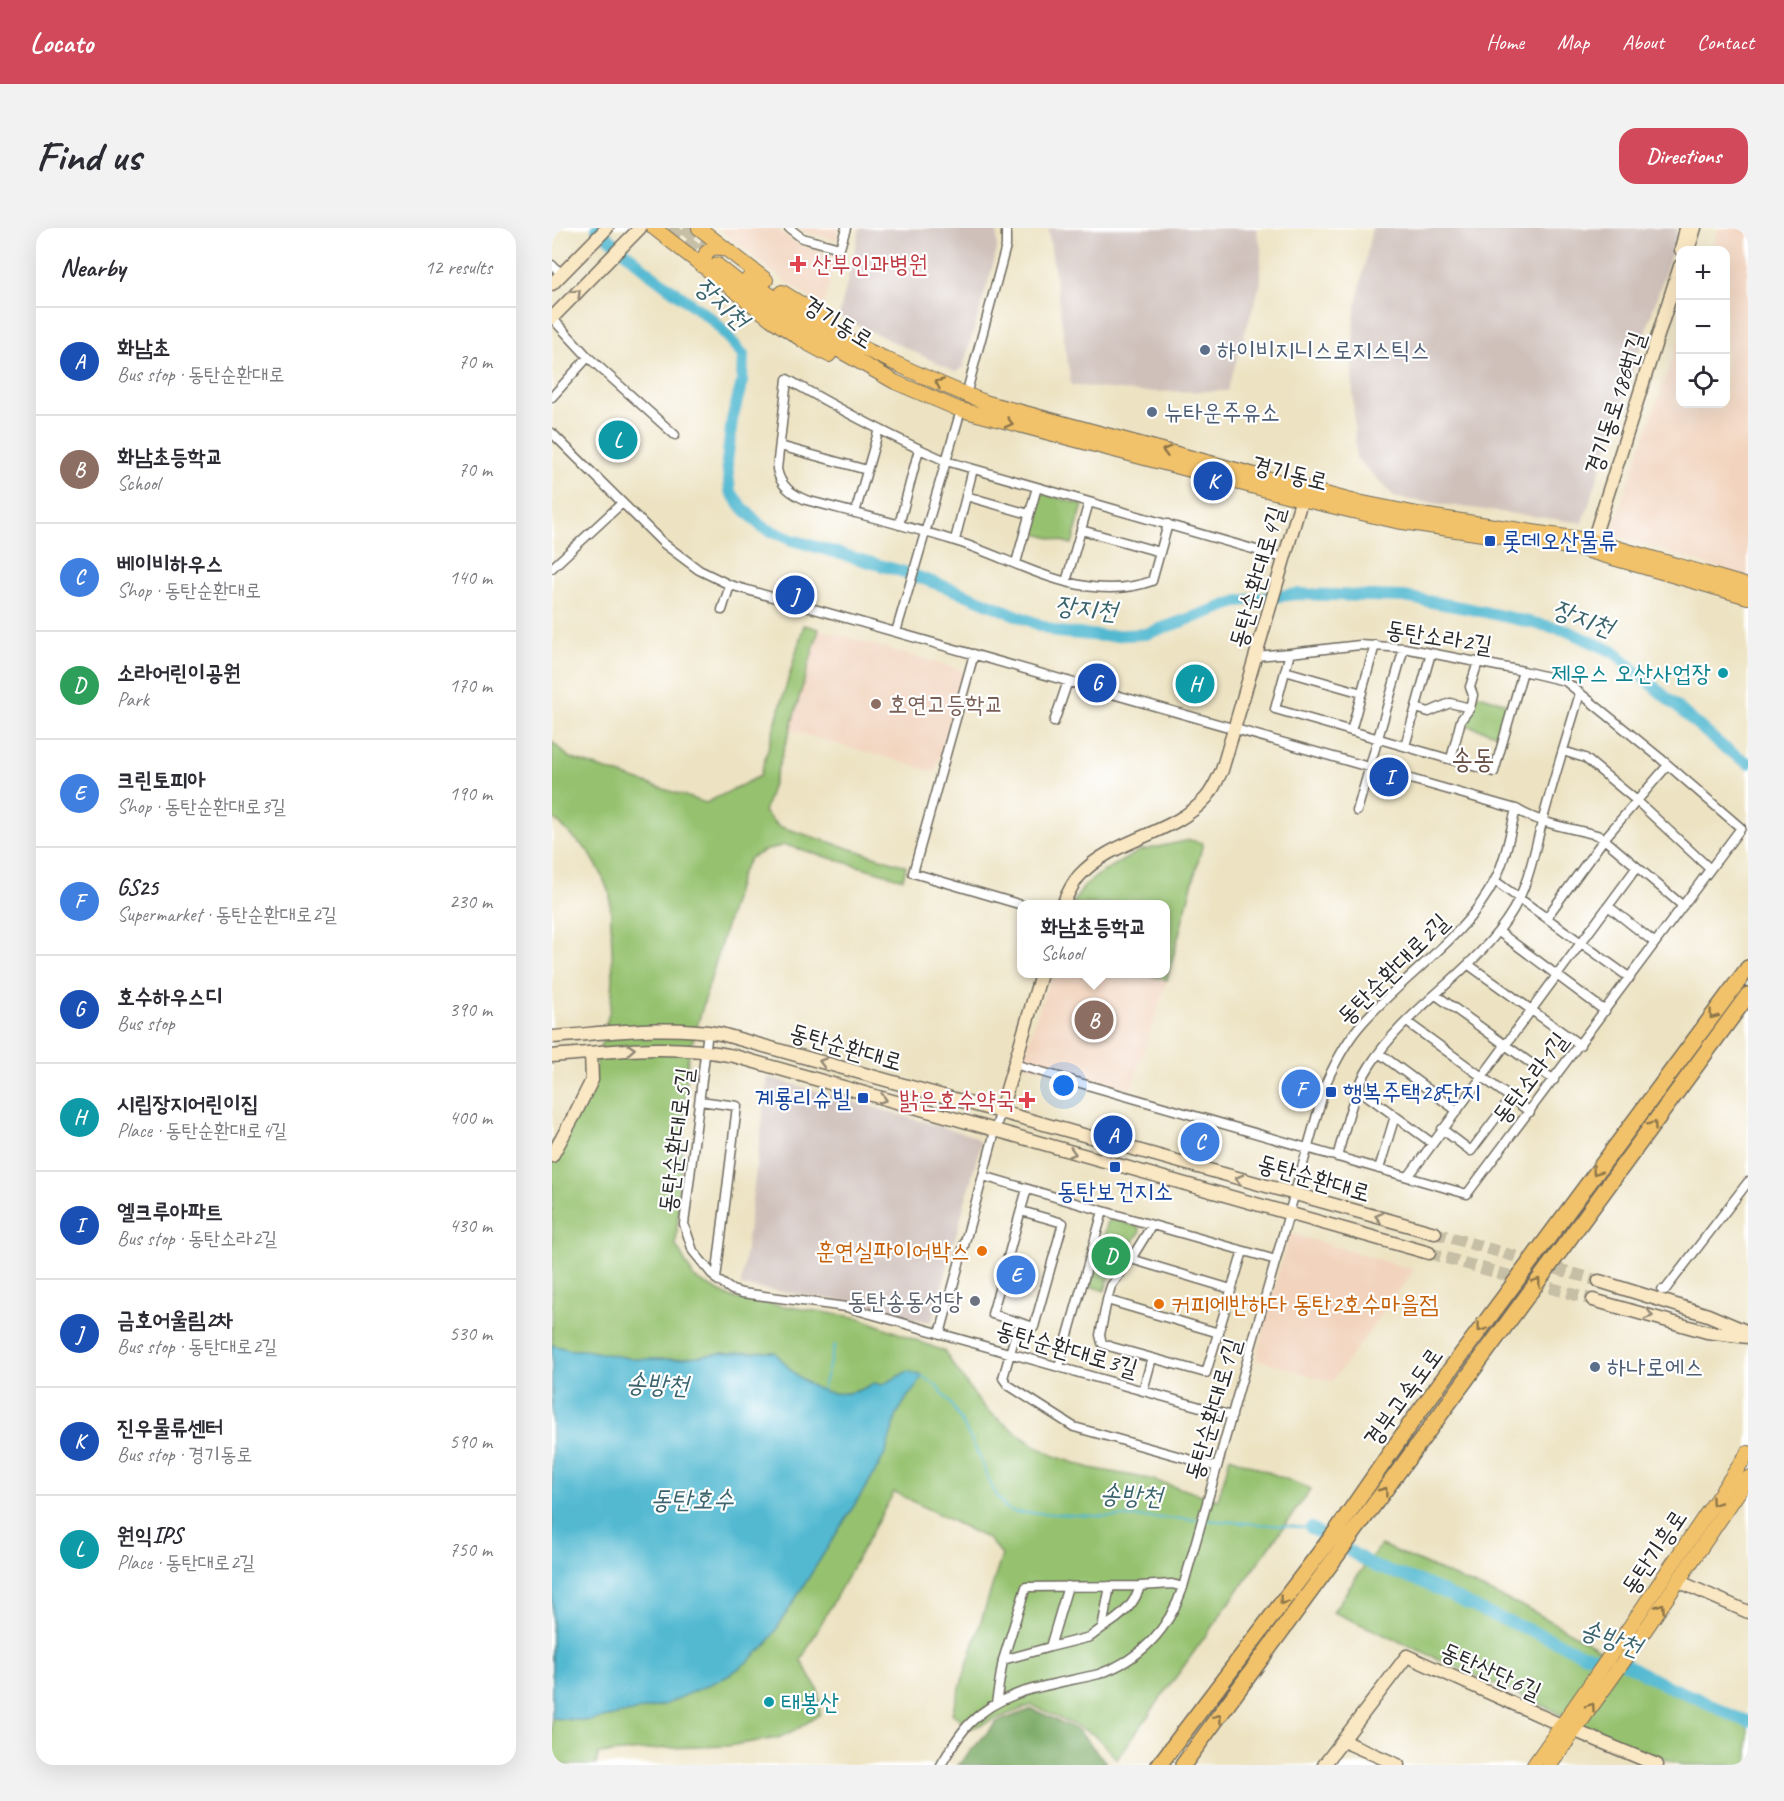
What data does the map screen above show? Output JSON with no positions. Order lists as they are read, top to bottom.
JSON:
{
  "streets": {
    "highway": ["경부고속도로"],
    "main road": [
      "경기동로",
      "경기동로186번길",
      "동탄순환대로4길",
      "동탄순환대로",
      "동탄기흥로",
      "동탄산단6길"
    ],
    "street": [
      "동탄소라2길",
      "동탄순환대로2길",
      "동탄소라1길",
      "동탄순환대로5길",
      "동탄순환대로3길",
      "동탄순환대로1길"
    ]
  },
  "crossings": [
    ["경기동로", "경기동로186번길"],
    ["경기동로", "동탄순환대로4길"],
    ["동탄소라2길", "동탄소라1길"],
    ["동탄순환대로2길", "동탄순환대로"],
    ["동탄순환대로2길", "동탄소라1길"],
    ["동탄순환대로2길", "동탄순환대로1길"],
    ["동탄순환대로", "동탄순환대로5길"],
    ["동탄순환대로", "동탄순환대로1길"],
    ["동탄순환대로5길", "동탄순환대로3길"],
    ["동탄순환대로3길", "동탄순환대로1길"],
    ["동탄기흥로", "동탄산단6길"]
  ],
  "districts": ["송동"],
  "water": ["장지천", "송방천", "동탄호수"],
  "places": {
    "health": ["산부인과병원", "밝은호수약국"],
    "other": [
      "하이비지니스로지스틱스",
      "뉴타운주유소",
      "제우스 오산사업장",
      "호연고등학교",
      "훈연실파이어박스",
      "동탄송동성당",
      "커피에반하다 동탄2호수마을점",
      "하나로에스",
      "태봉산"
    ],
    "transit": [
      "롯데오산물류",
      "행복주택28단지",
      "계룡리슈빌",
      "동탄보건지소"
    ]
  },
  "page": {
    "header": "Locato",
    "nav": [
      "Home",
      "Map",
      "About",
      "Contact"
    ],
    "buttons": "Directions",
    "title": "Find us",
    "heading": ["Nearby", "12 results"],
    "map_buttons": ["+", "−"],
    "list": [
      {
        "mark": "A",
        "name": "화남초",
        "note": "Bus stop · 동탄순환대로",
        "value": "70 m"
      },
      {
        "mark": "B",
        "name": "화남초등학교",
        "note": "School",
        "value": "70 m"
      },
      {
        "mark": "C",
        "name": "베이비하우스",
        "note": "Shop · 동탄순환대로",
        "value": "140 m"
      },
      {
        "mark": "D",
        "name": "소라어린이공원",
        "note": "Park",
        "value": "170 m"
      },
      {
        "mark": "E",
        "name": "크린토피아",
        "note": "Shop · 동탄순환대로3길",
        "value": "190 m"
      },
      {
        "mark": "F",
        "name": "GS25",
        "note": "Supermarket · 동탄순환대로2길",
        "value": "230 m"
      },
      {
        "mark": "G",
        "name": "호수하우스디",
        "note": "Bus stop",
        "value": "390 m"
      },
      {
        "mark": "H",
        "name": "시립장지어린이집",
        "note": "Place · 동탄순환대로4길",
        "value": "400 m"
      },
      {
        "mark": "I",
        "name": "엘크루아파트",
        "note": "Bus stop · 동탄소라2길",
        "value": "430 m"
      },
      {
        "mark": "J",
        "name": "금호어울림2차",
        "note": "Bus stop · 동탄대로2길",
        "value": "530 m"
      },
      {
        "mark": "K",
        "name": "진우물류센터",
        "note": "Bus stop · 경기동로",
        "value": "590 m"
      },
      {
        "mark": "L",
        "name": "원익IPS",
        "note": "Place · 동탄대로2길",
        "value": "750 m"
      }
    ],
    "pins": [
      "L",
      "K",
      "J",
      "G",
      "H",
      "I",
      "B",
      "F",
      "A",
      "C",
      "D",
      "E"
    ],
    "popup": ["화남초등학교", "School"]
  }
}
